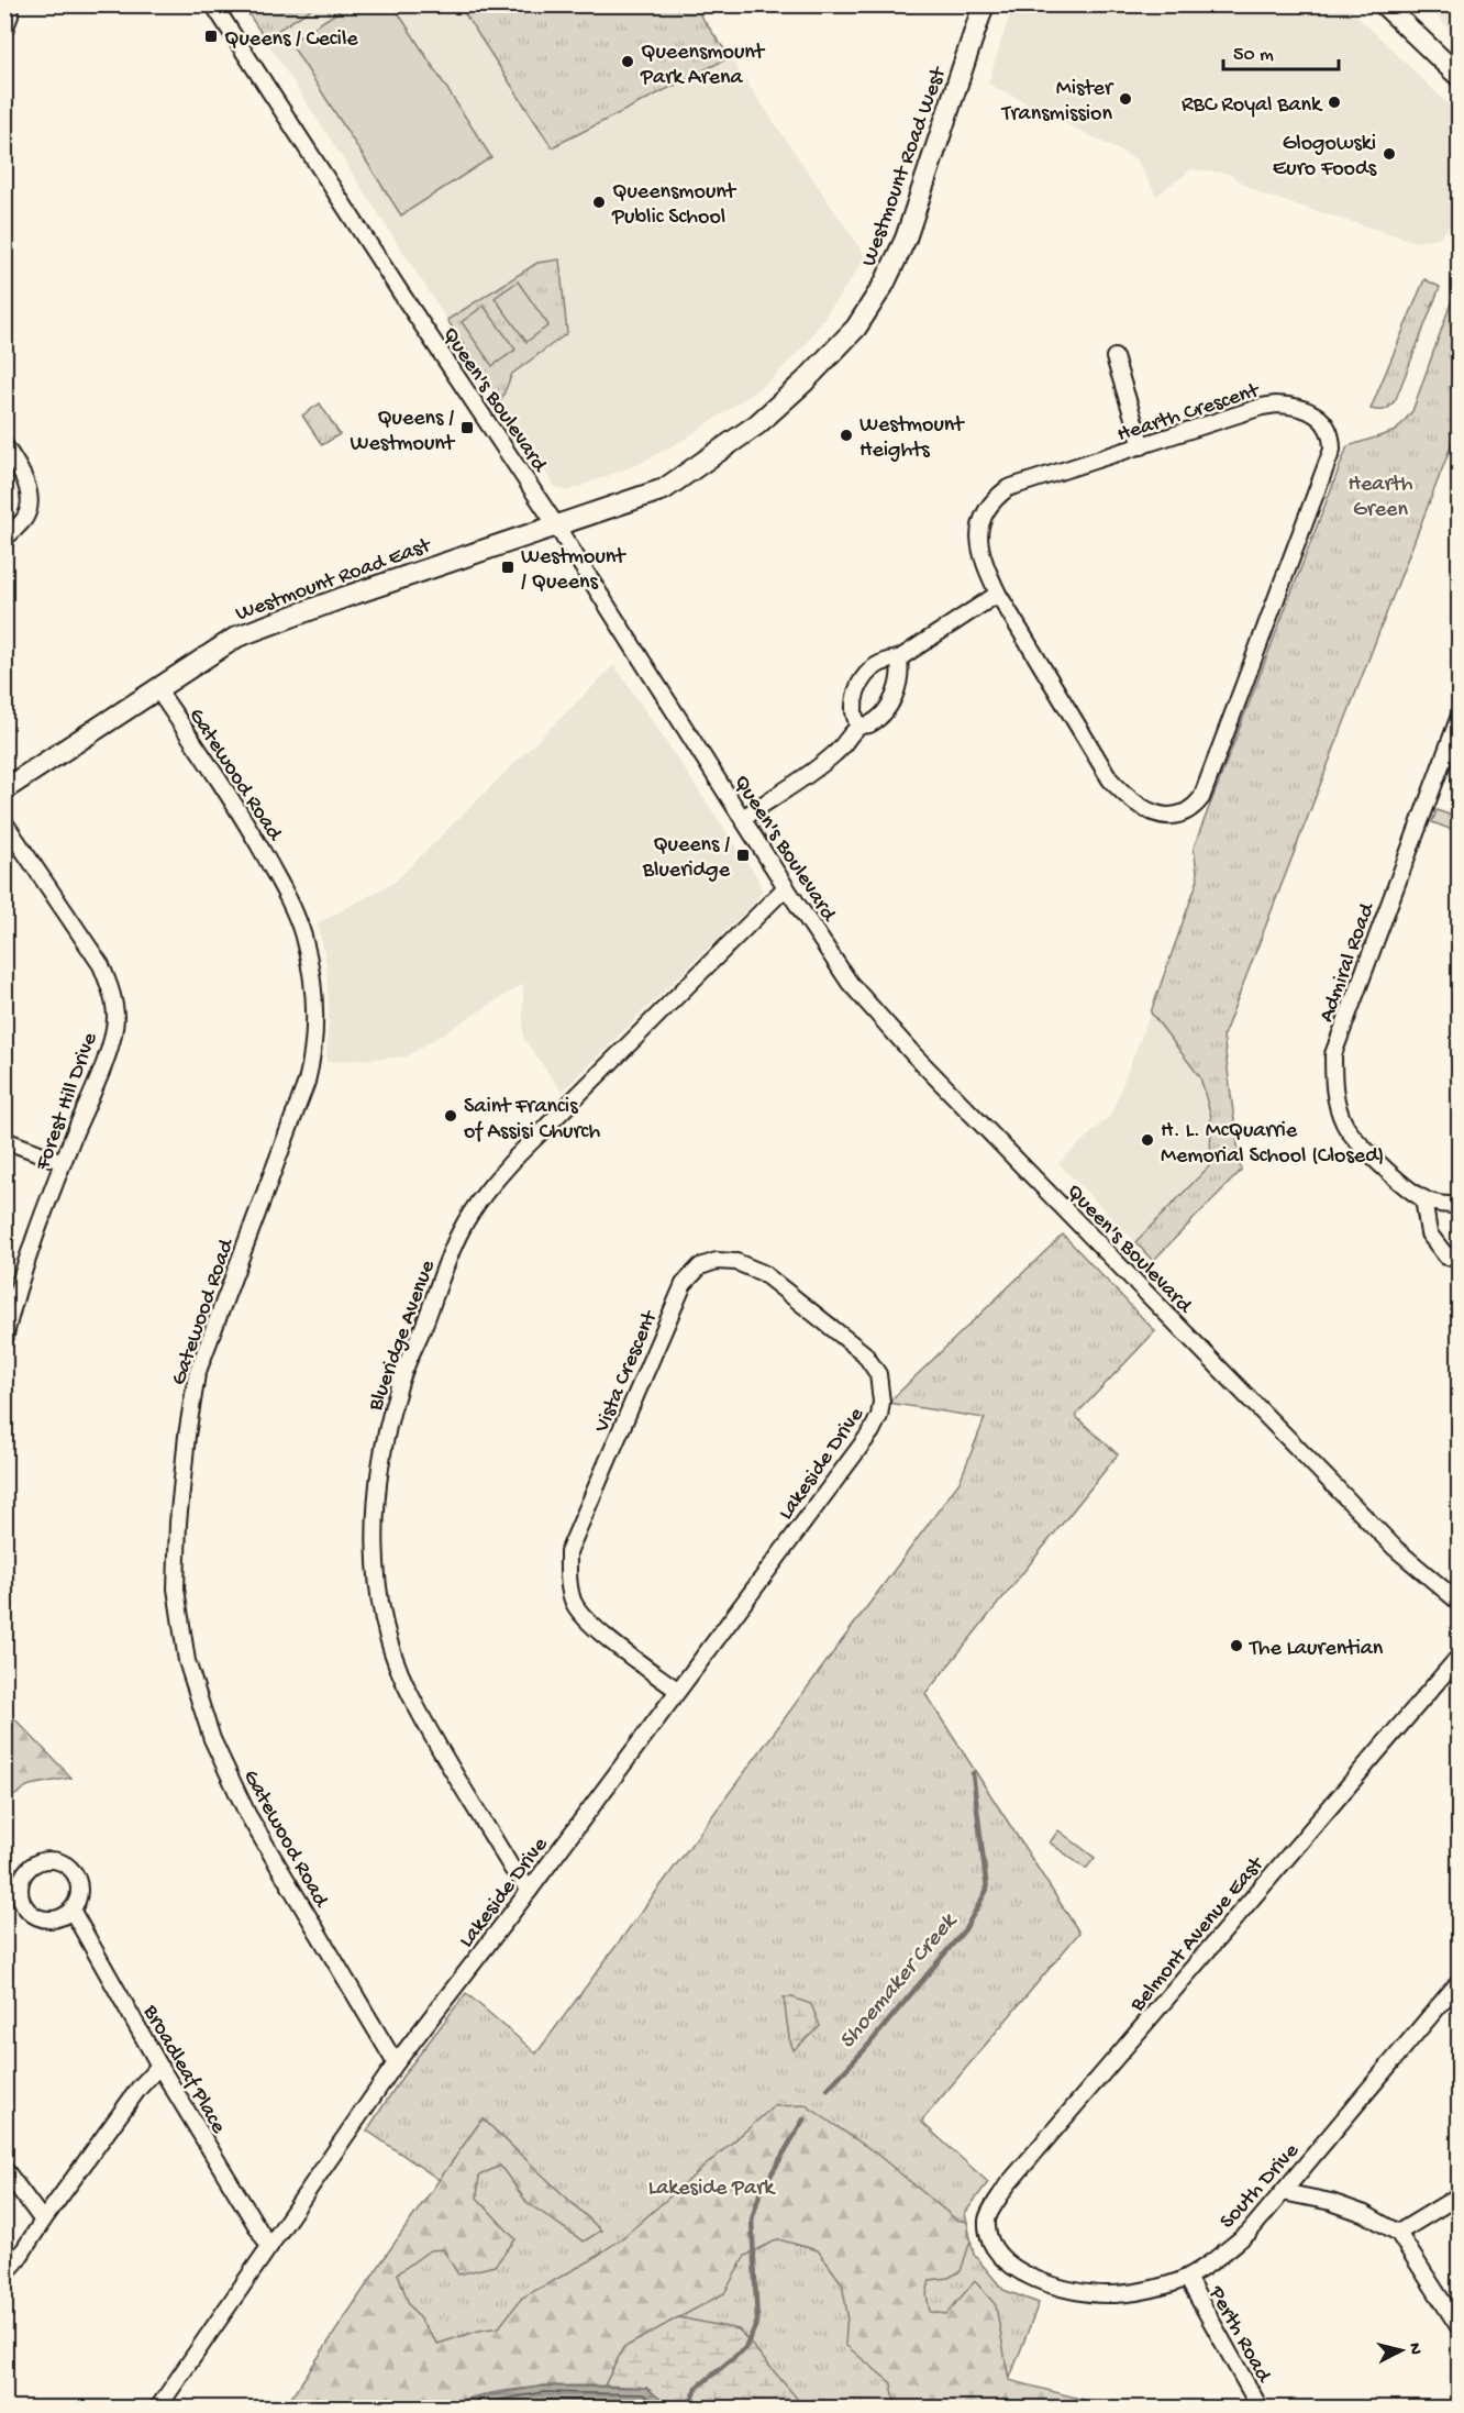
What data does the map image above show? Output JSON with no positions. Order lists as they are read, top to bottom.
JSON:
{
  "streets": {
    "main road": ["Westmount Road West", "Westmount Road East"],
    "street": [
      "Queen's Boulevard",
      "Hearth Crescent",
      "Gatewood Road",
      "Admiral Road",
      "Forest Hill Drive",
      "Blueridge Avenue",
      "Vista Crescent",
      "Lakeside Drive",
      "Belmont Avenue East",
      "Broadleaf Place",
      "South Drive",
      "Perth Road"
    ]
  },
  "crossings": [
    ["Westmount Road West", "Queen's Boulevard"],
    ["Westmount Road West", "Westmount Road East"],
    ["Queen's Boulevard", "Westmount Road East"],
    ["Queen's Boulevard", "Blueridge Avenue"],
    ["Westmount Road East", "Gatewood Road"],
    ["Gatewood Road", "Lakeside Drive"],
    ["Blueridge Avenue", "Lakeside Drive"],
    ["Vista Crescent", "Lakeside Drive"],
    ["Lakeside Drive", "Broadleaf Place"],
    ["Belmont Avenue East", "South Drive"],
    ["South Drive", "Perth Road"]
  ],
  "water": ["Shoemaker Creek"],
  "parks": ["Hearth Green", "Lakeside Park"],
  "places": {
    "transit": [
      "Queens / Cecile",
      "Queens / Westmount",
      "Westmount / Queens",
      "Queens / Blueridge"
    ],
    "other": [
      "Queensmount Park Arena",
      "Mister Transmission",
      "RBC Royal Bank",
      "Glogowski Euro Foods",
      "Queensmount Public School",
      "Westmount Heights",
      "Saint Francis of Assisi Church",
      "H. L. McQuarrie Memorial School (Closed)",
      "The Laurentian"
    ]
  },
  "scale_bar": "50 m",
  "north": "right"
}
